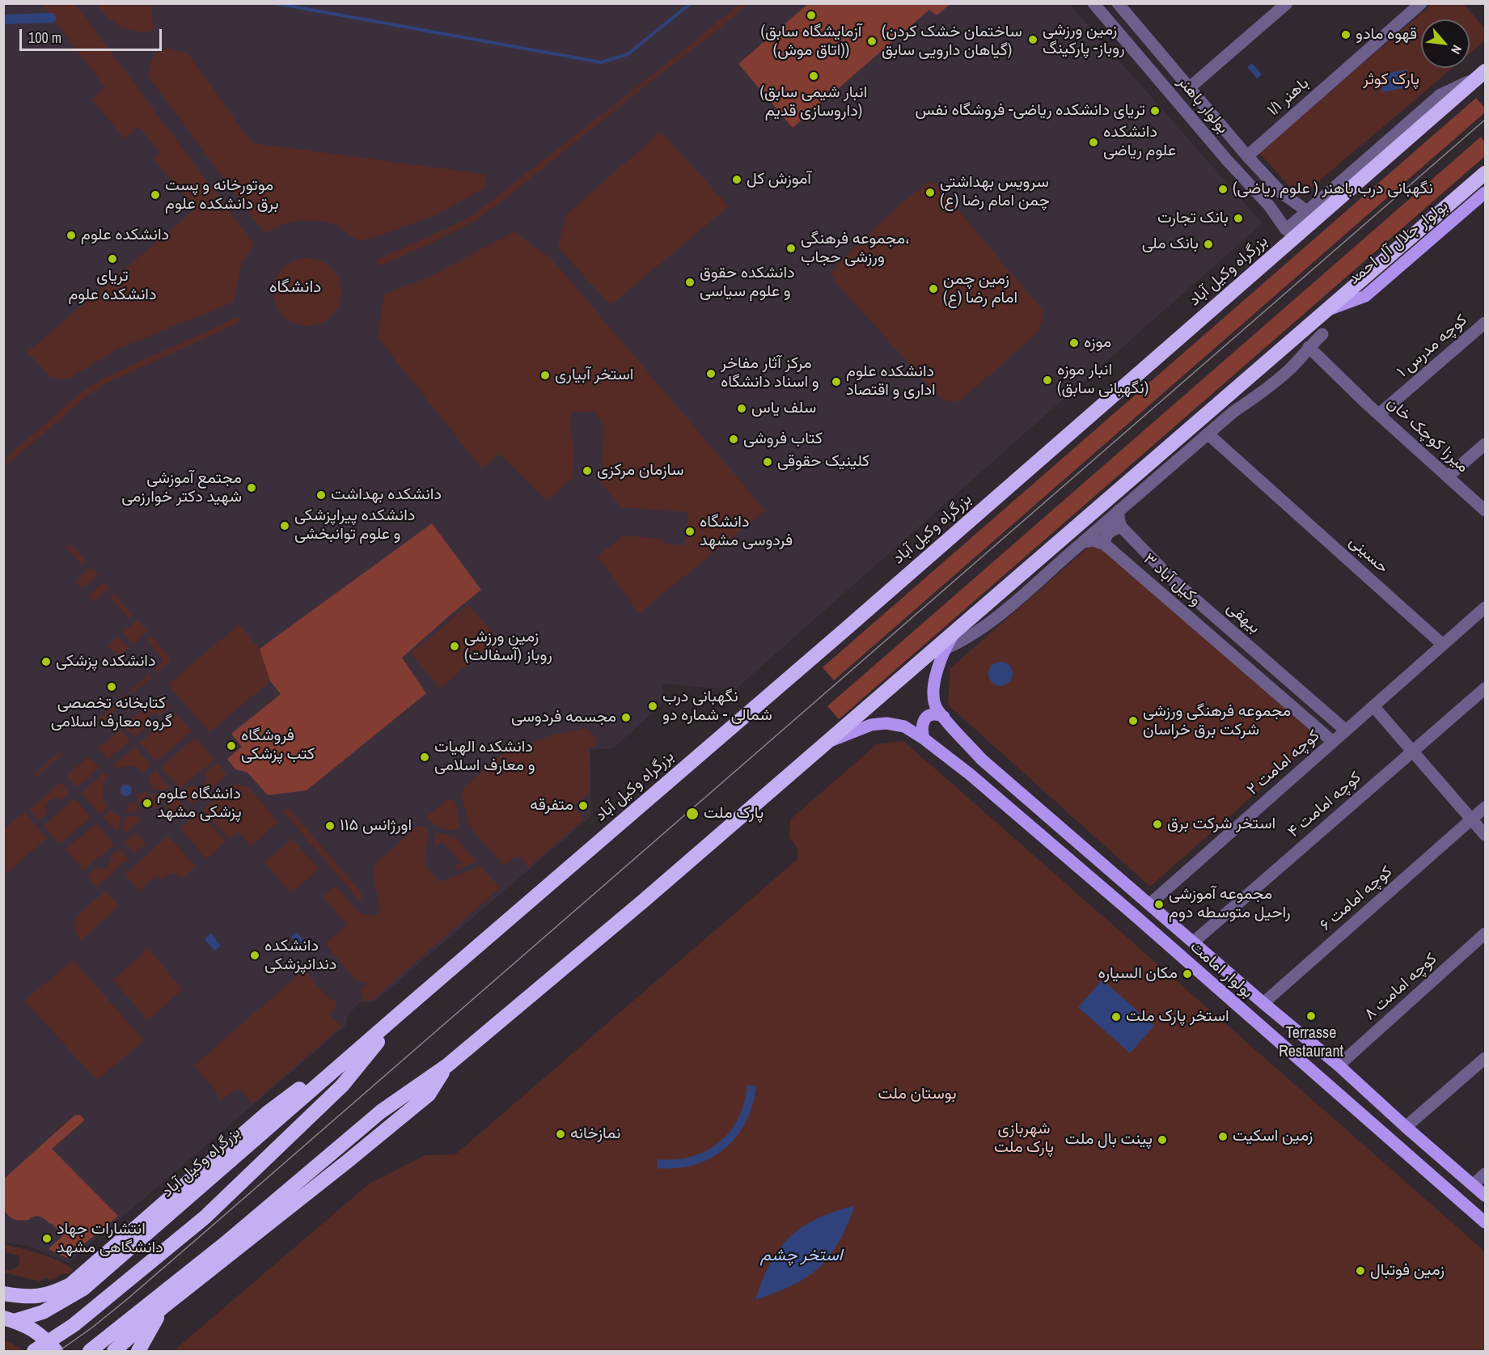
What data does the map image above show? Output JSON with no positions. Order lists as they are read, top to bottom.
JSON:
{
  "streets": {
    "highway": ["بزرگراه وکیل آباد"],
    "main road": ["بولوار جلال آل احمد", "بولوار امامت"],
    "street": [
      "باهنر ۱/۱",
      "بولوار باهنر",
      "کوچه مدرس ۱",
      "میرزا کوچک خان",
      "حسینی",
      "۳ وکیل آباد",
      "بیهقی",
      "کوچه امامت ۲",
      "کوچه امامت ۴",
      "کوچه امامت ۶",
      "کوچه امامت ۸"
    ]
  },
  "crossings": [
    ["باهنر ۱/۱", "بولوار باهنر"],
    ["کوچه مدرس ۱", "میرزا کوچک خان"],
    ["حسینی", "کوچه امامت ۲"],
    ["بیهقی", "کوچه امامت ۲"],
    ["کوچه امامت ۲", "بولوار امامت"],
    ["کوچه امامت ۴", "بولوار امامت"],
    ["کوچه امامت ۶", "بولوار امامت"],
    ["بولوار امامت", "کوچه امامت ۸"]
  ],
  "districts": ["دانشگاه"],
  "water": ["استخر چشم"],
  "parks": ["پارک کوثر", "بوستان ملت", "شهربازی پارک ملت"],
  "places": [
    "(آزمایشگاه سابق (اتاق موش))",
    "قهوه مادو",
    "زمین ورزشی روباز- پارکینگ",
    "(ساختمان خشک کردن گیاهان دارویی سابق)",
    "(انبار شیمی سابق داروسازی قدیم)",
    "تریای دانشکده ریاضی- فروشگاه نفس",
    "دانشکده علوم ریاضی",
    "آموزش کل",
    "نگهبانی درب باهنر ( علوم ریاضی)",
    "سرویس بهداشتی چمن امام رضا (ع)",
    "موتورخانه و پست برق دانشکده علوم",
    "بانک تجارت",
    "دانشکده علوم",
    "بانک ملی",
    "مجموعه فرهنگی، ورزشی حجاب",
    "تریای دانشکده علوم",
    "دانشکده حقوق و علوم سیاسی",
    "زمین چمن امام رضا (ع)",
    "موزه",
    "مرکز آثار مفاخر و اسناد دانشگاه",
    "استخر آبیاری",
    "انبار موزه (نگهبانی سابق)",
    "دانشکده علوم اداری و اقتصاد",
    "سلف یاس",
    "کتاب فروشی",
    "کلینیک حقوقی",
    "سازمان مرکزی",
    "مجتمع آموزشی شهید دکتر خوارزمی",
    "دانشکده بهداشت",
    "دانشکده پیراپزشکی و علوم توانبخشی",
    "دانشگاه فردوسی مشهد",
    "زمین ورزشی روباز (آسفالت)",
    "دانشکده پزشکی",
    "کتابخانه تخصصی گروه معارف اسلامی",
    "نگهبانی درب شمالی - شماره دو",
    "مجسمه فردوسی",
    "مجموعه فرهنگی ورزشی شرکت برق خراسان",
    "فروشگاه کتب پزشکی",
    "دانشکده الهیات و معارف اسلامی",
    "دانشگاه علوم پزشکی مشهد",
    "متفرقه",
    "پارک ملت",
    "استخر شرکت برق",
    "اورژانس ۱۱۵",
    "مجموعه آموزشی راحیل متوسطه دوم",
    "دانشکده دندانپزشکی",
    "مکان السیاره",
    "Terrasse Restaurant",
    "استخر پارک ملت",
    "نمازخانه",
    "زمین اسکیت",
    "پینت بال ملت",
    "انتشارات جهاد دانشگاهی مشهد",
    "زمین فوتبال"
  ],
  "scale_bar": "100 m",
  "north": "bottom right"
}
